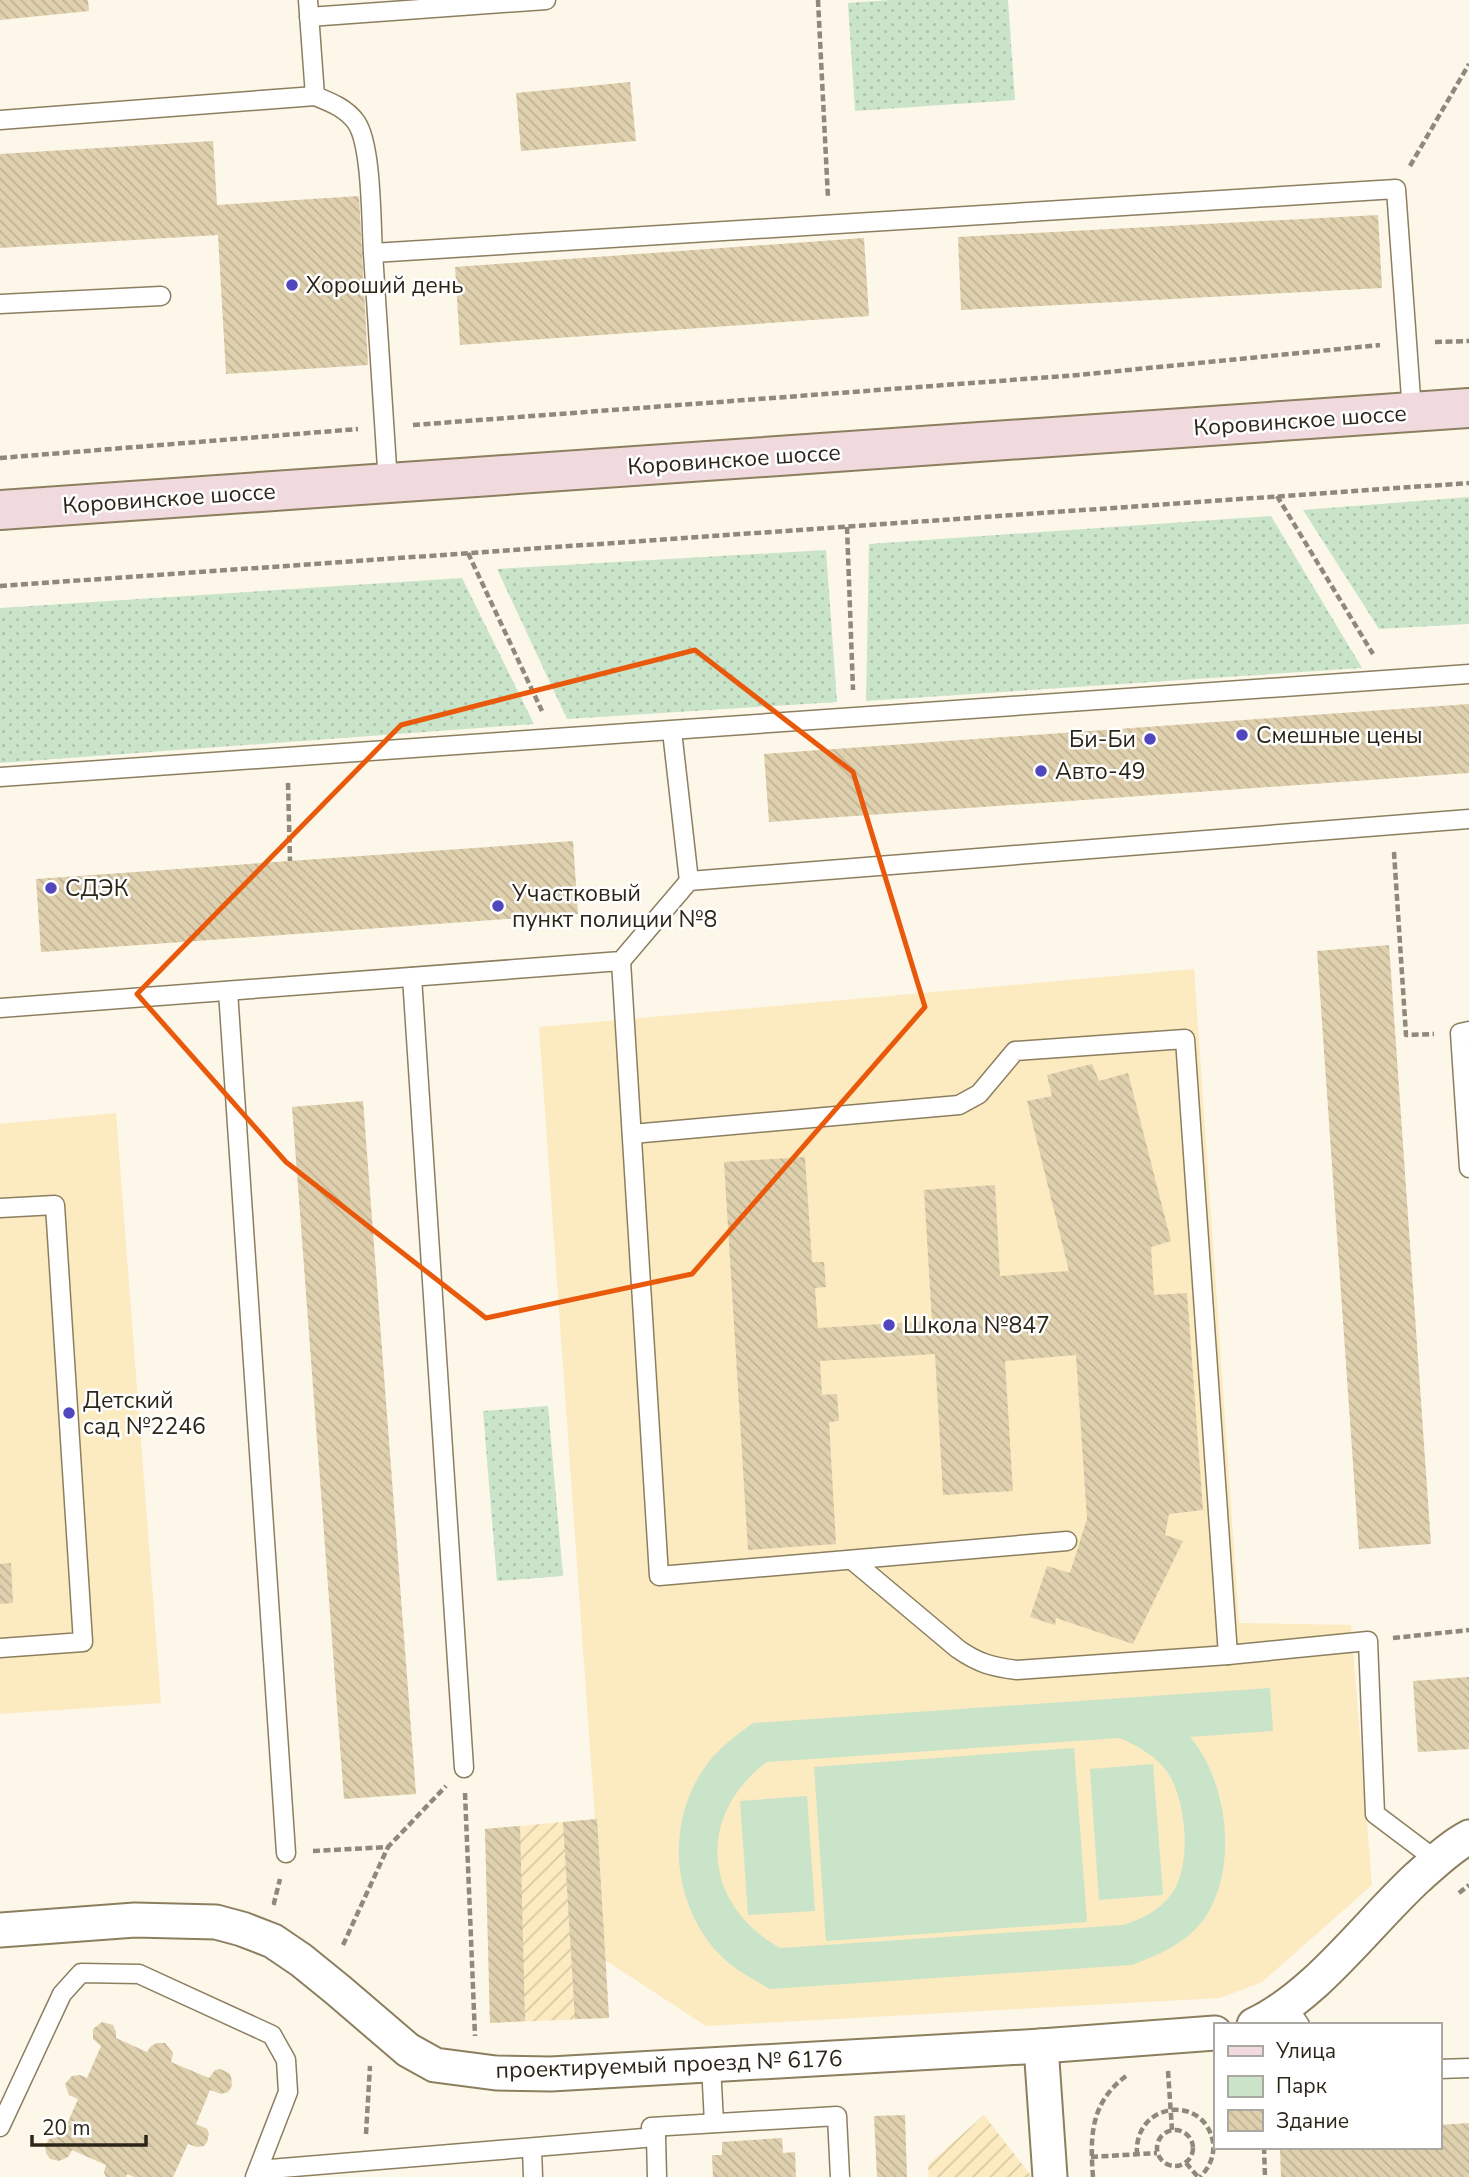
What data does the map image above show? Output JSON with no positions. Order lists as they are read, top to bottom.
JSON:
{
  "streets": {
    "main road": ["Коровинское шоссе"],
    "street": ["проектируемый проезд № 6176"]
  },
  "places": [
    "Хороший день",
    "Смешные цены",
    "Би-Би",
    "Авто-49",
    "СДЭК",
    "Участковый пункт полиции №8",
    "Школа №847",
    "Детский сад №2246"
  ],
  "legend": ["Улица", "Парк", "Здание"],
  "scale_bar": "20 m"
}
